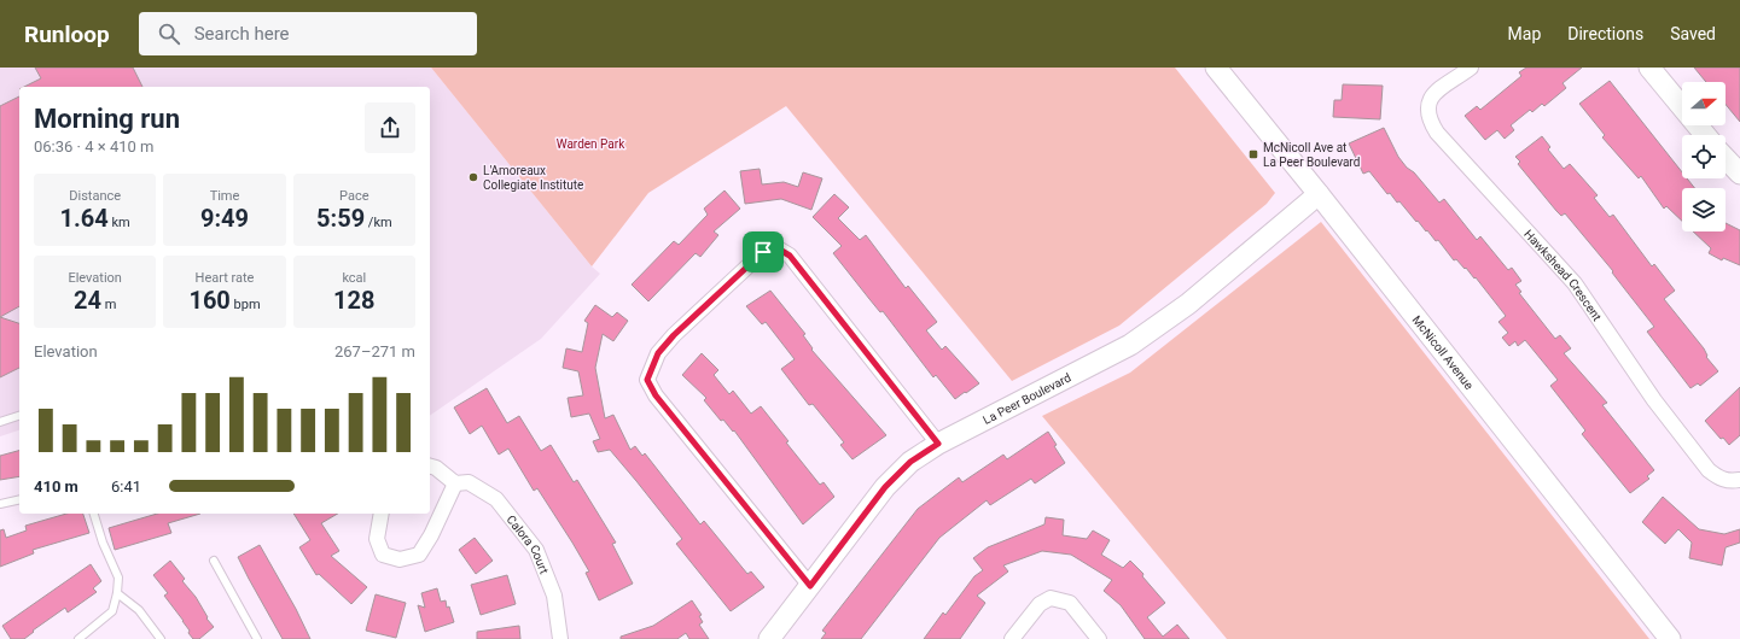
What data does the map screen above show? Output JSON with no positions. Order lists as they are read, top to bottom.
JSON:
{
  "streets": {
    "street": [
      "Hawkshead Crescent",
      "McNicoll Avenue",
      "La Peer Boulevard",
      "Calora Court"
    ]
  },
  "crossings": [
    ["McNicoll Avenue", "La Peer Boulevard"]
  ],
  "parks": ["Warden Park"],
  "places": {
    "transit": ["McNicoll Ave at La Peer Boulevard"],
    "other": ["L'Amoreaux Collegiate Institute"]
  },
  "north": "right",
  "page": {
    "header": "Runloop",
    "search": "Search here",
    "nav": ["Map", "Directions", "Saved"],
    "heading": ["Morning run", "06:36 · 4 × 410 m"],
    "stats": [
      ["Distance", "1.64 km"],
      ["Time", "9:49"],
      ["Pace", "5:59 /km"],
      ["Elevation", "24 m"],
      ["Heart rate", "160 bpm"],
      ["kcal", "128"]
    ],
    "chart": ["Elevation", "267–271 m"],
    "list": [
      {
        "name": "410 m",
        "note": "6:41"
      }
    ]
  }
}
